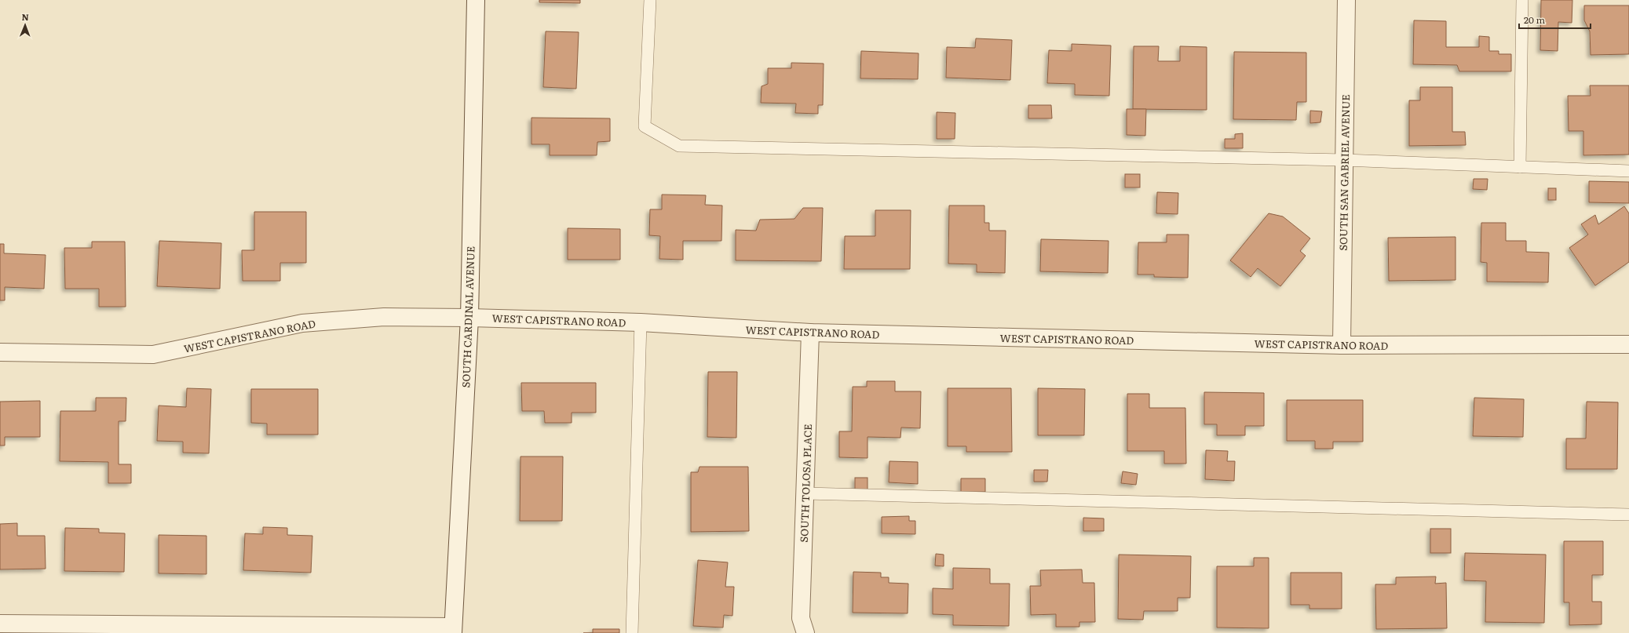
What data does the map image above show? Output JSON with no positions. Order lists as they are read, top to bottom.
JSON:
{
  "streets": {
    "street": [
      "SOUTH SAN GABRIEL AVENUE",
      "SOUTH CARDINAL AVENUE",
      "WEST CAPISTRANO ROAD",
      "SOUTH TOLOSA PLACE"
    ]
  },
  "crossings": [
    ["SOUTH SAN GABRIEL AVENUE", "WEST CAPISTRANO ROAD"],
    ["SOUTH CARDINAL AVENUE", "WEST CAPISTRANO ROAD"],
    ["WEST CAPISTRANO ROAD", "SOUTH TOLOSA PLACE"]
  ],
  "scale_bar": "20 m",
  "north": "top"
}
